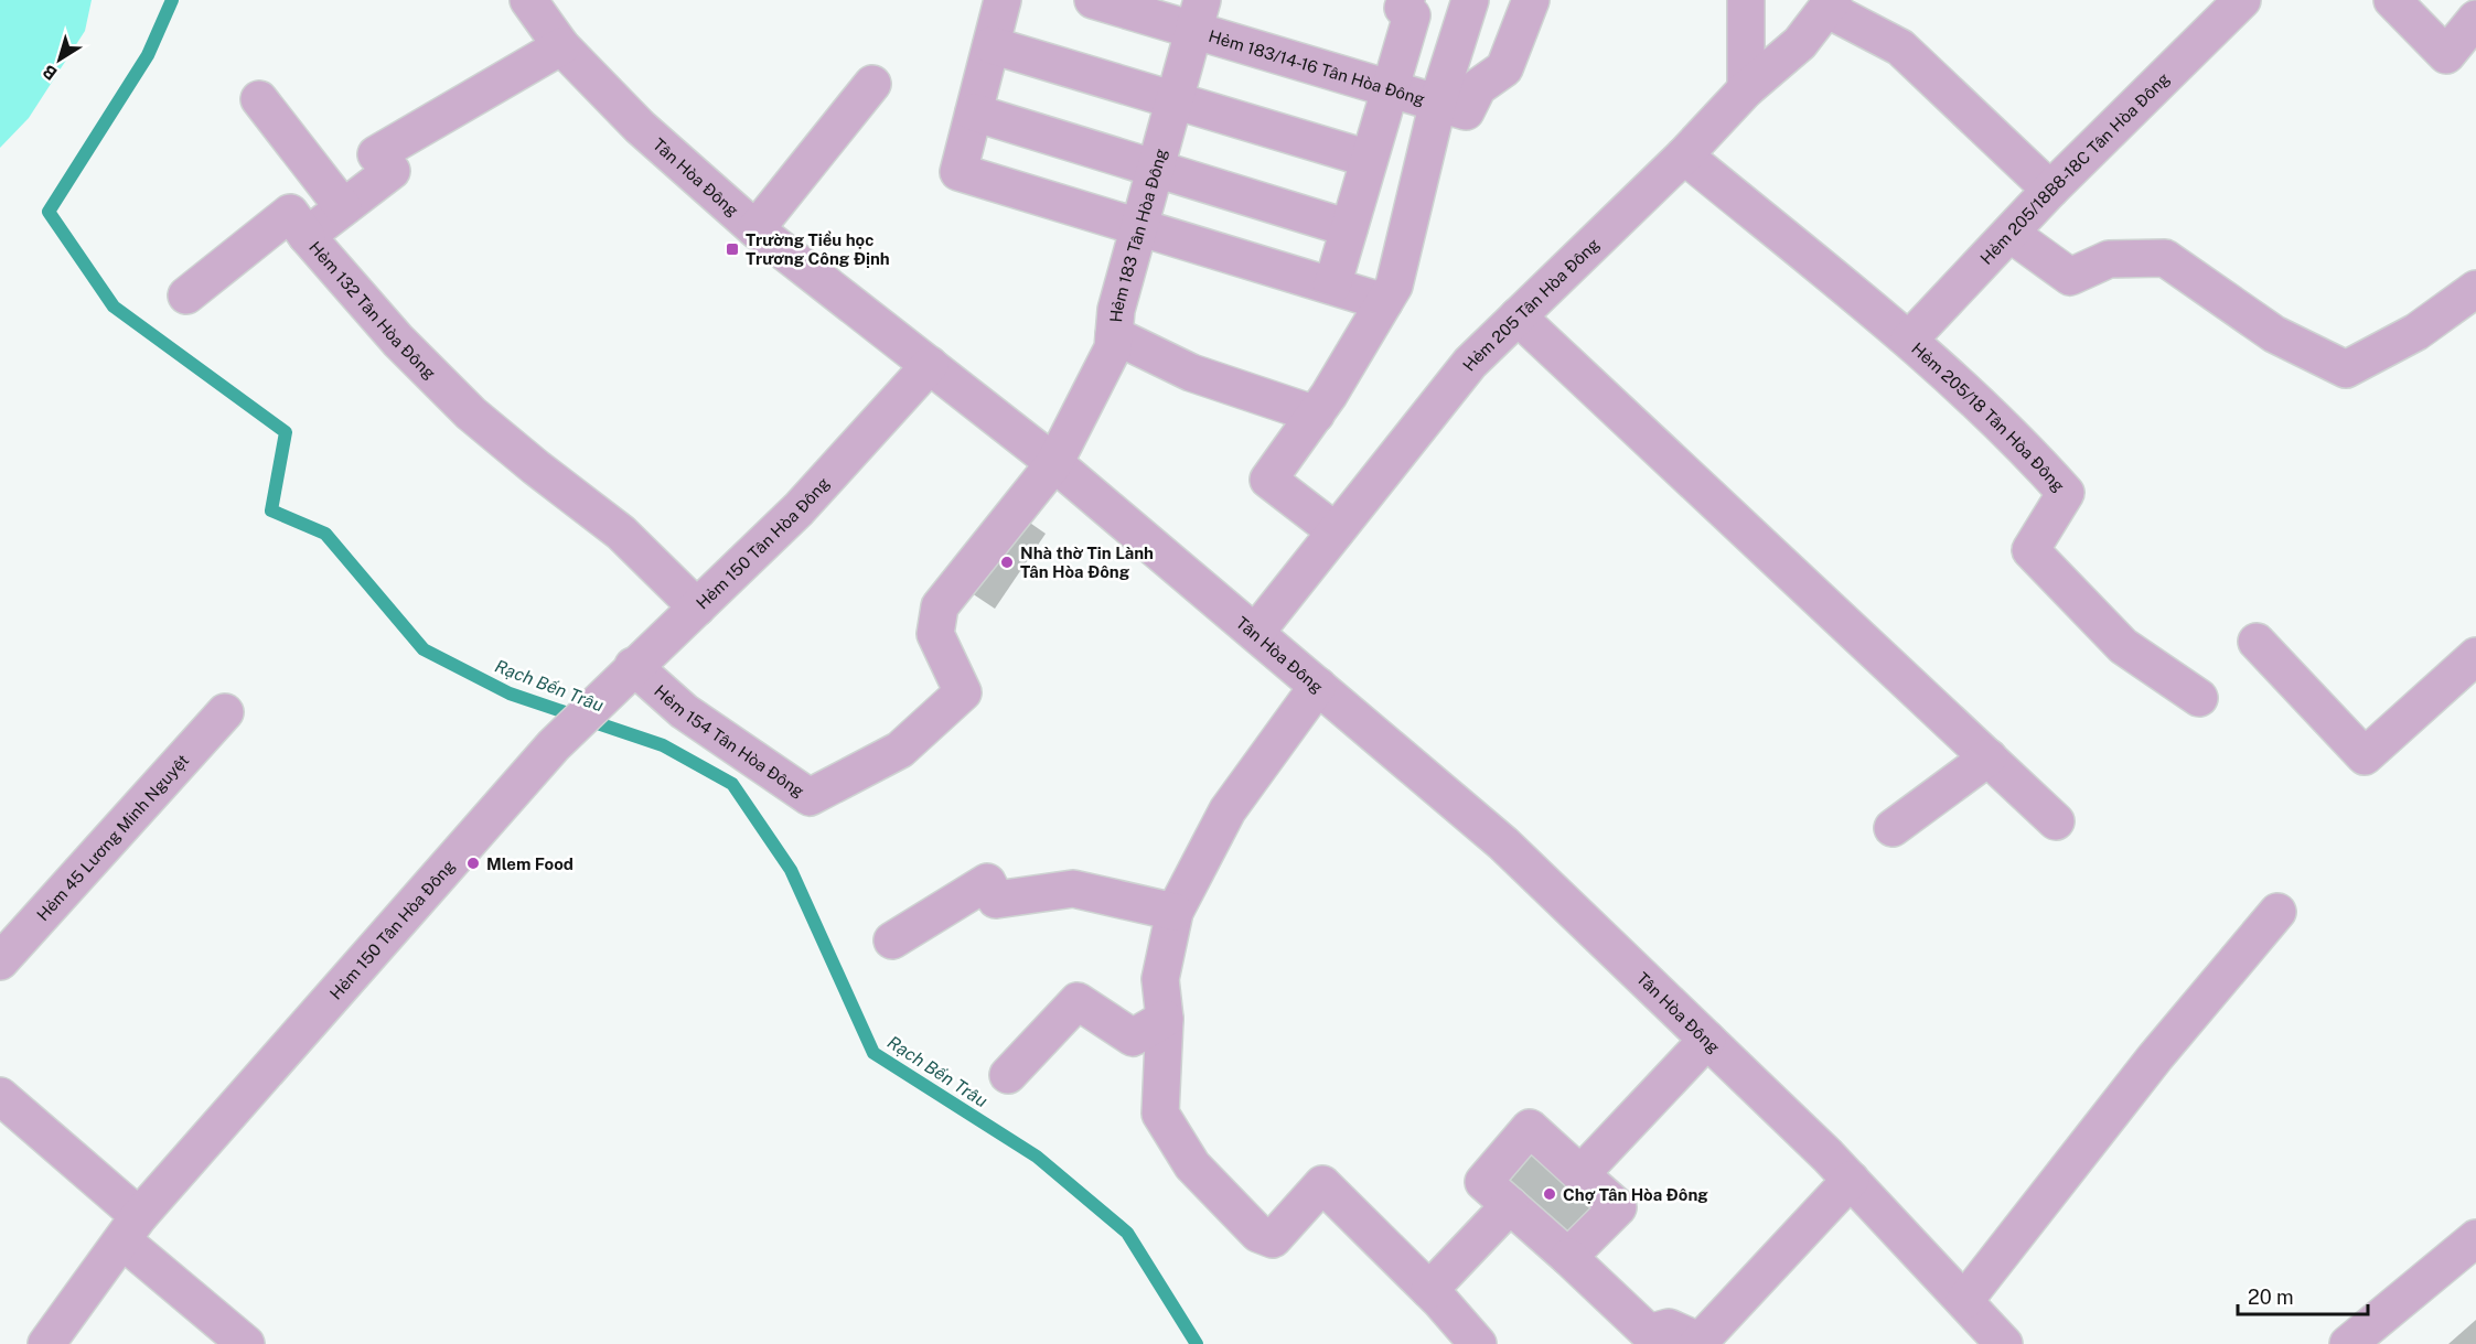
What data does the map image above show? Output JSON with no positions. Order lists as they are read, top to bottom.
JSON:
{
  "streets": {
    "street": [
      "Hẻm 183/14-16 Tân Hòa Đông",
      "Hẻm 205/18B8-18C Tân Hòa Đông",
      "Tân Hòa Đông",
      "Hẻm 183 Tân Hòa Đông",
      "Hẻm 205 Tân Hòa Đông",
      "Hẻm 132 Tân Hòa Đông",
      "Hẻm 205/18 Tân Hòa Đông",
      "Hẻm 150 Tân Hòa Đông",
      "Hẻm 154 Tân Hòa Đông",
      "Hẻm 45 Lương Minh Nguyệt"
    ]
  },
  "crossings": [
    ["Hẻm 183/14-16 Tân Hòa Đông", "Hẻm 183 Tân Hòa Đông"],
    ["Hẻm 205/18B8-18C Tân Hòa Đông", "Hẻm 205/18 Tân Hòa Đông"],
    ["Tân Hòa Đông", "Hẻm 183 Tân Hòa Đông"],
    ["Tân Hòa Đông", "Hẻm 205 Tân Hòa Đông"],
    ["Tân Hòa Đông", "Hẻm 132 Tân Hòa Đông"],
    ["Tân Hòa Đông", "Hẻm 150 Tân Hòa Đông"],
    ["Tân Hòa Đông", "Hẻm 154 Tân Hòa Đông"],
    ["Hẻm 183 Tân Hòa Đông", "Hẻm 154 Tân Hòa Đông"],
    ["Hẻm 205 Tân Hòa Đông", "Hẻm 205/18 Tân Hòa Đông"],
    ["Hẻm 132 Tân Hòa Đông", "Hẻm 150 Tân Hòa Đông"],
    ["Hẻm 150 Tân Hòa Đông", "Hẻm 154 Tân Hòa Đông"]
  ],
  "water": ["Rạch Bến Trâu"],
  "places": {
    "transit": ["Trường Tiểu học Trương Công Định"],
    "other": ["Nhà thờ Tin Lành Tân Hòa Đông", "Mlem Food", "Chợ Tân Hòa Đông"]
  },
  "scale_bar": "20 m",
  "north": "bottom left"
}
